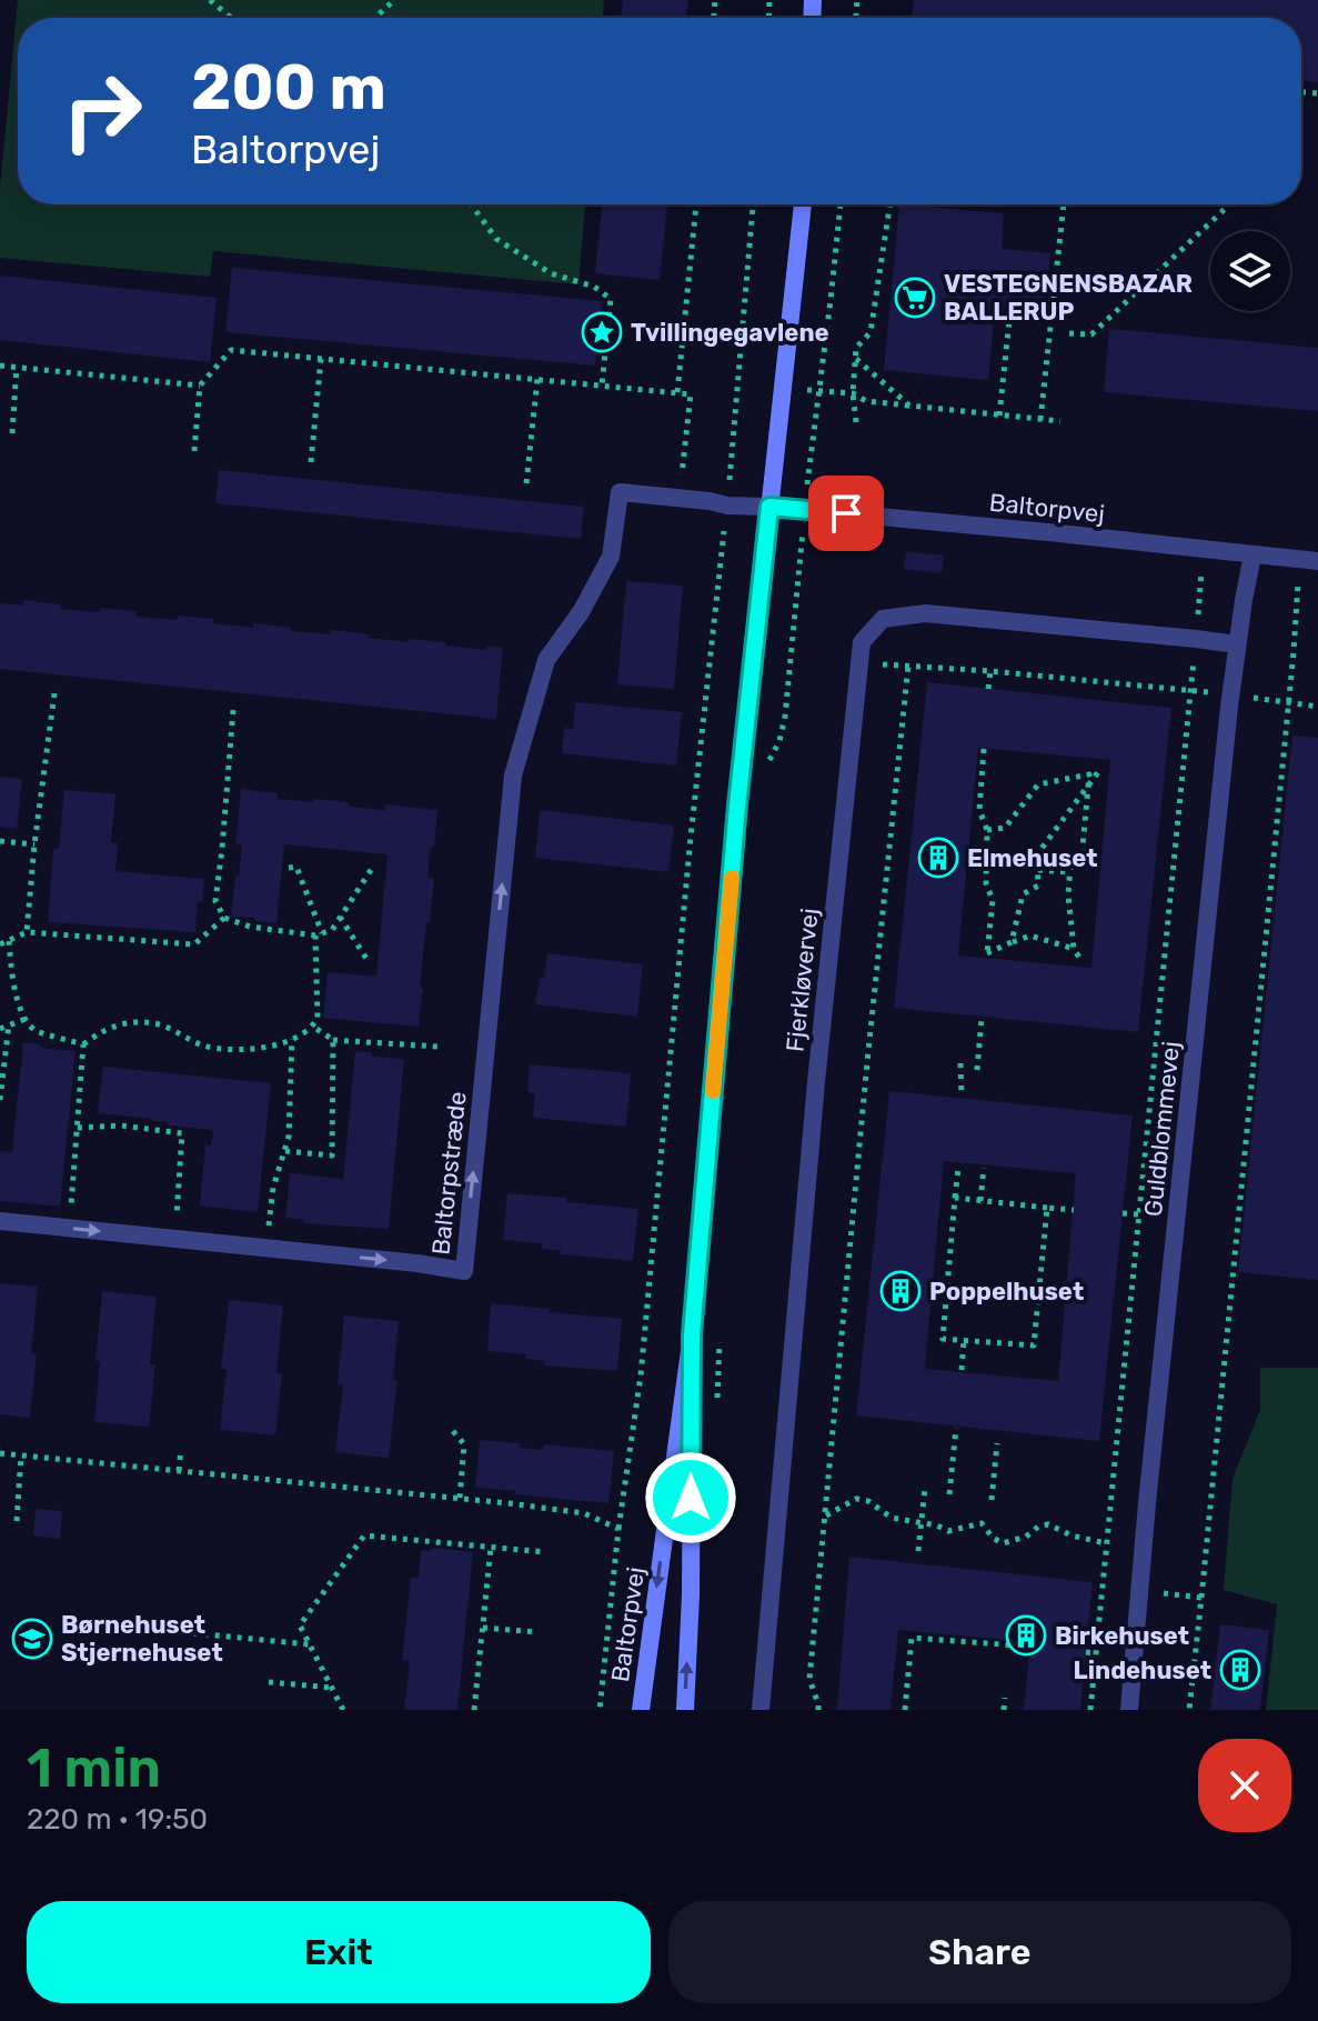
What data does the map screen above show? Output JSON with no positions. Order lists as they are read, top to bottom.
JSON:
{
  "streets": {
    "street": [
      "Baltorpvej",
      "Fjerkløvervej",
      "Guldblommevej",
      "Baltorpstræde"
    ]
  },
  "crossings": [
    ["Baltorpvej", "Guldblommevej"],
    ["Fjerkløvervej", "Guldblommevej"]
  ],
  "places": {
    "supermarket": ["VESTEGNENSBAZAR BALLERUP"],
    "place": ["Tvillingegavlene"],
    "building": [
      "Elmehuset",
      "Poppelhuset",
      "Birkehuset",
      "Lindehuset"
    ],
    "school or university": ["Børnehuset Stjernehuset"]
  },
  "page": {
    "turn": ["200 m", "Baltorpvej"],
    "heading": ["1 min", "220 m · 19:50"],
    "buttons": ["Exit", "Share"]
  }
}
